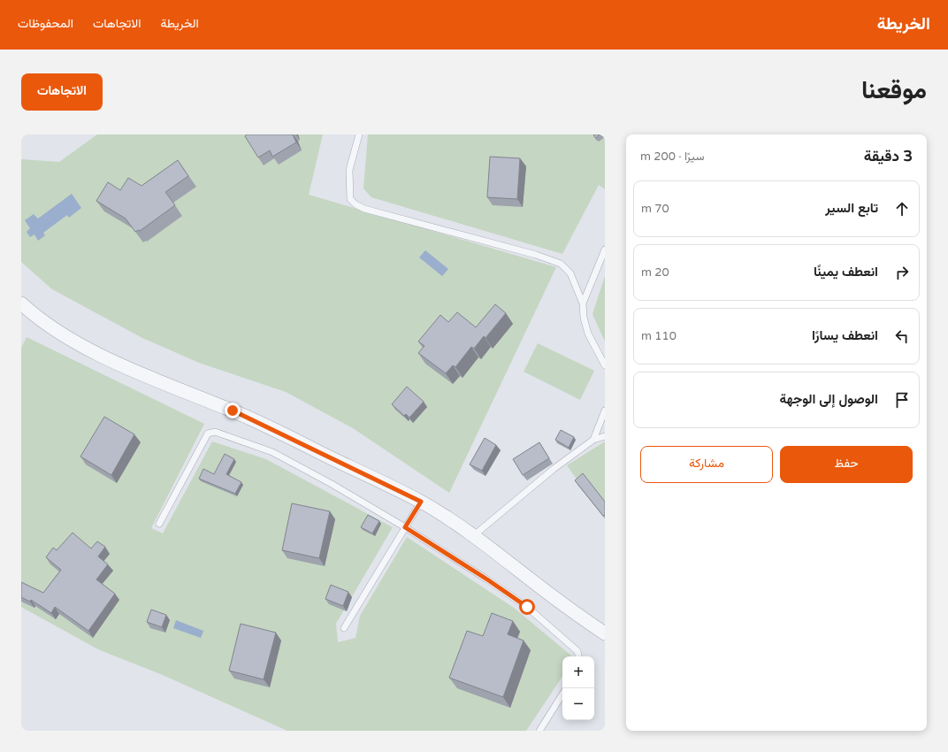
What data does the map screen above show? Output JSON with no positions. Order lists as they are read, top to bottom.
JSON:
{
  "page": {
    "header": "الخريطة",
    "nav": ["الخريطة", "الاتجاهات", "المحفوظات"],
    "title": "موقعنا",
    "buttons": [
      "الاتجاهات",
      ["حفظ", "مشاركة"]
    ],
    "heading": ["3 دقيقة", "سيرًا · 200 m"],
    "list": [
      ["تابع السير", "70 m"],
      ["انعطف يمينًا", "20 m"],
      ["انعطف يسارًا", "110 m"],
      "الوصول إلى الوجهة"
    ],
    "map_buttons": ["+", "−"]
  }
}
